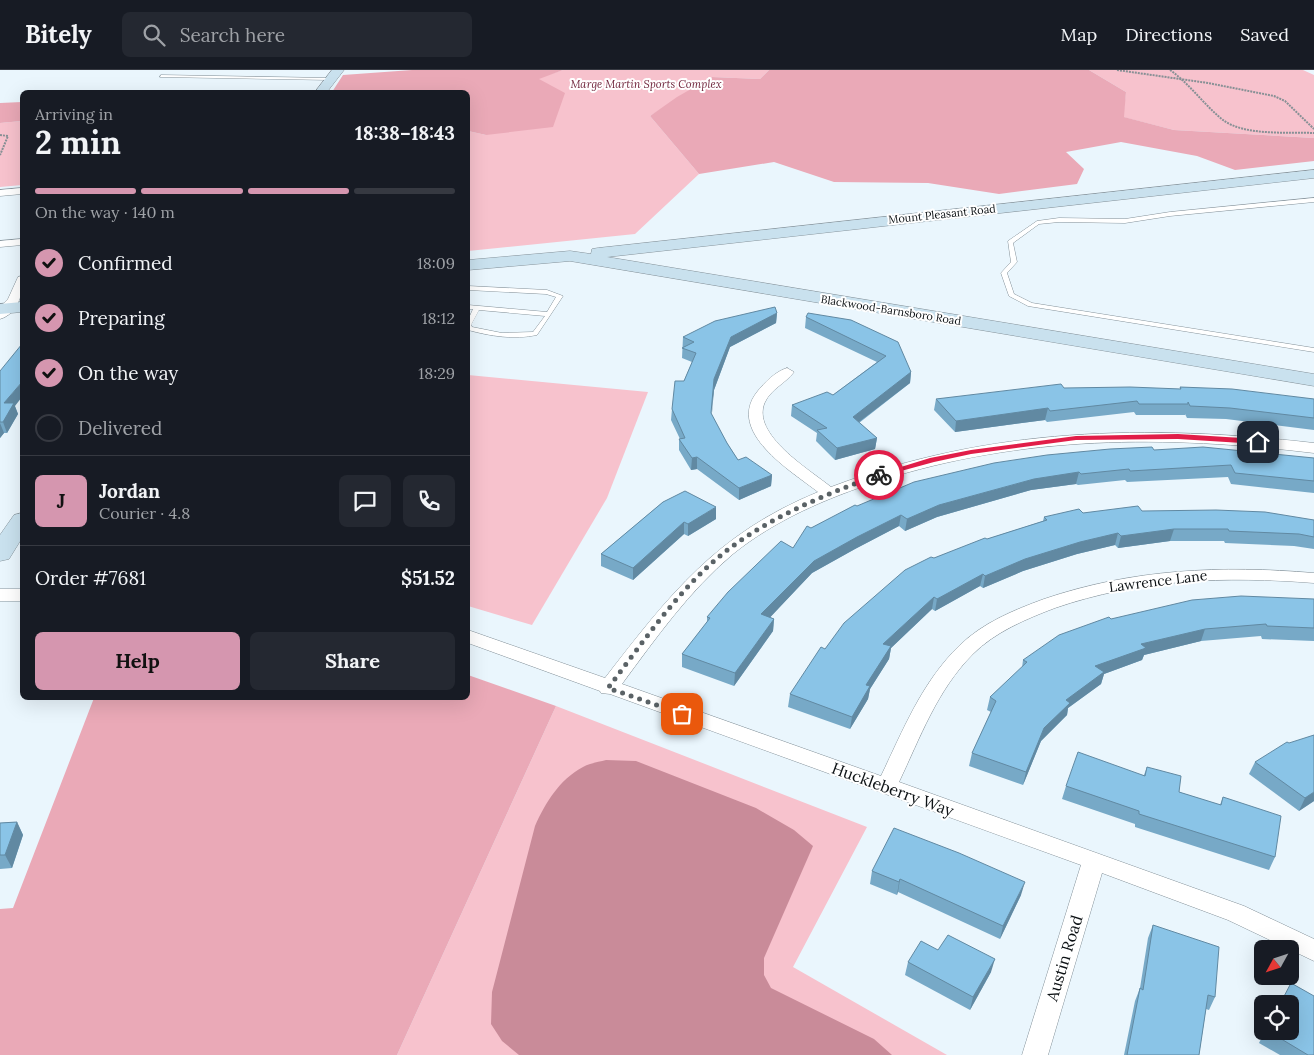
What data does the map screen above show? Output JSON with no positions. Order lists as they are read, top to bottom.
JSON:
{
  "streets": {
    "main road": ["Mount Pleasant Road", "Blackwood-Barnsboro Road"],
    "street": ["Lawrence Lane", "Huckleberry Way", "Austin Road"]
  },
  "crossings": [
    ["Mount Pleasant Road", "Blackwood-Barnsboro Road"],
    ["Lawrence Lane", "Huckleberry Way"],
    ["Huckleberry Way", "Austin Road"]
  ],
  "parks": ["Marge Martin Sports Complex"],
  "north": "bottom left",
  "page": {
    "header": "Bitely",
    "search": "Search here",
    "nav": ["Map", "Directions", "Saved"],
    "heading": ["2 min", "Arriving in", "18:38–18:43"],
    "panel": [
      "Jordan",
      "Courier · 4.8",
      "Order #7681",
      "$51.52"
    ],
    "bar": "On the way · 140 m",
    "list": [
      ["Confirmed", "18:09"],
      ["Preparing", "18:12"],
      ["On the way", "18:29"],
      "Delivered"
    ],
    "round": "J",
    "buttons": ["Help", "Share"]
  }
}
